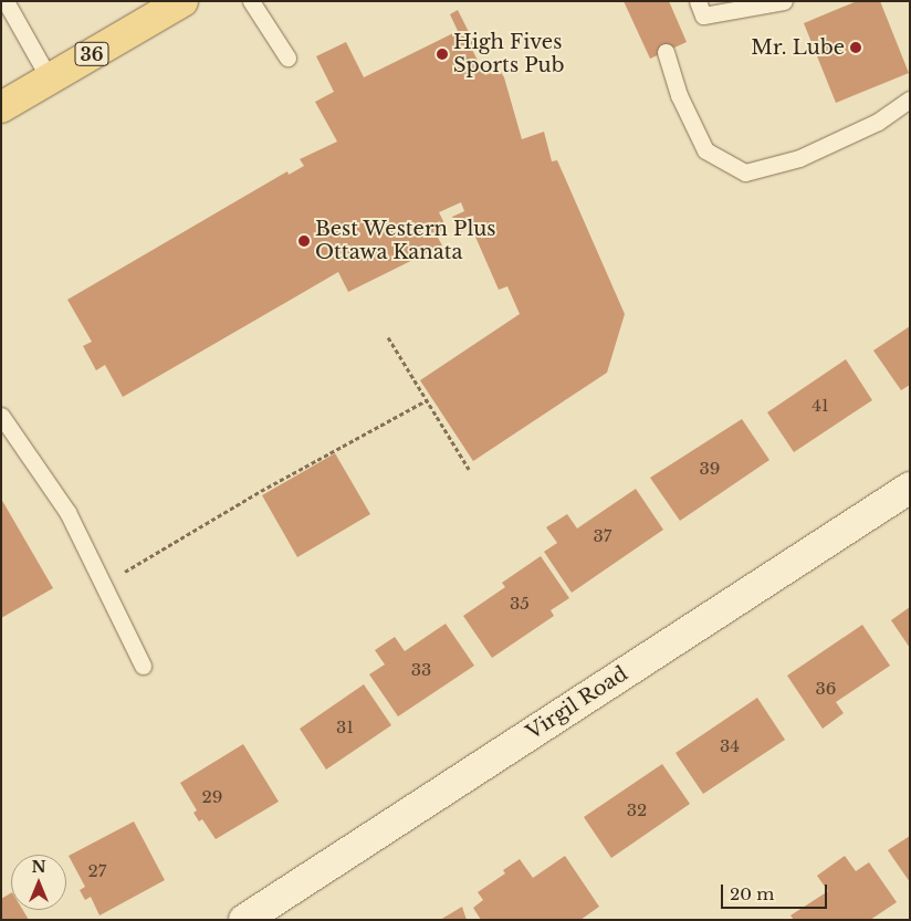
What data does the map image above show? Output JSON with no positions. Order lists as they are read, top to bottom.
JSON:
{
  "streets": {
    "main road": ["36"],
    "street": ["Virgil Road"]
  },
  "places": ["Mr. Lube", "High Fives Sports Pub", "Best Western Plus Ottawa Kanata"],
  "house_numbers": [
    "41",
    "39",
    "37",
    "35",
    "33",
    "36",
    "31",
    "34",
    "29",
    "32",
    "27"
  ],
  "scale_bar": "20 m",
  "north": "top"
}
